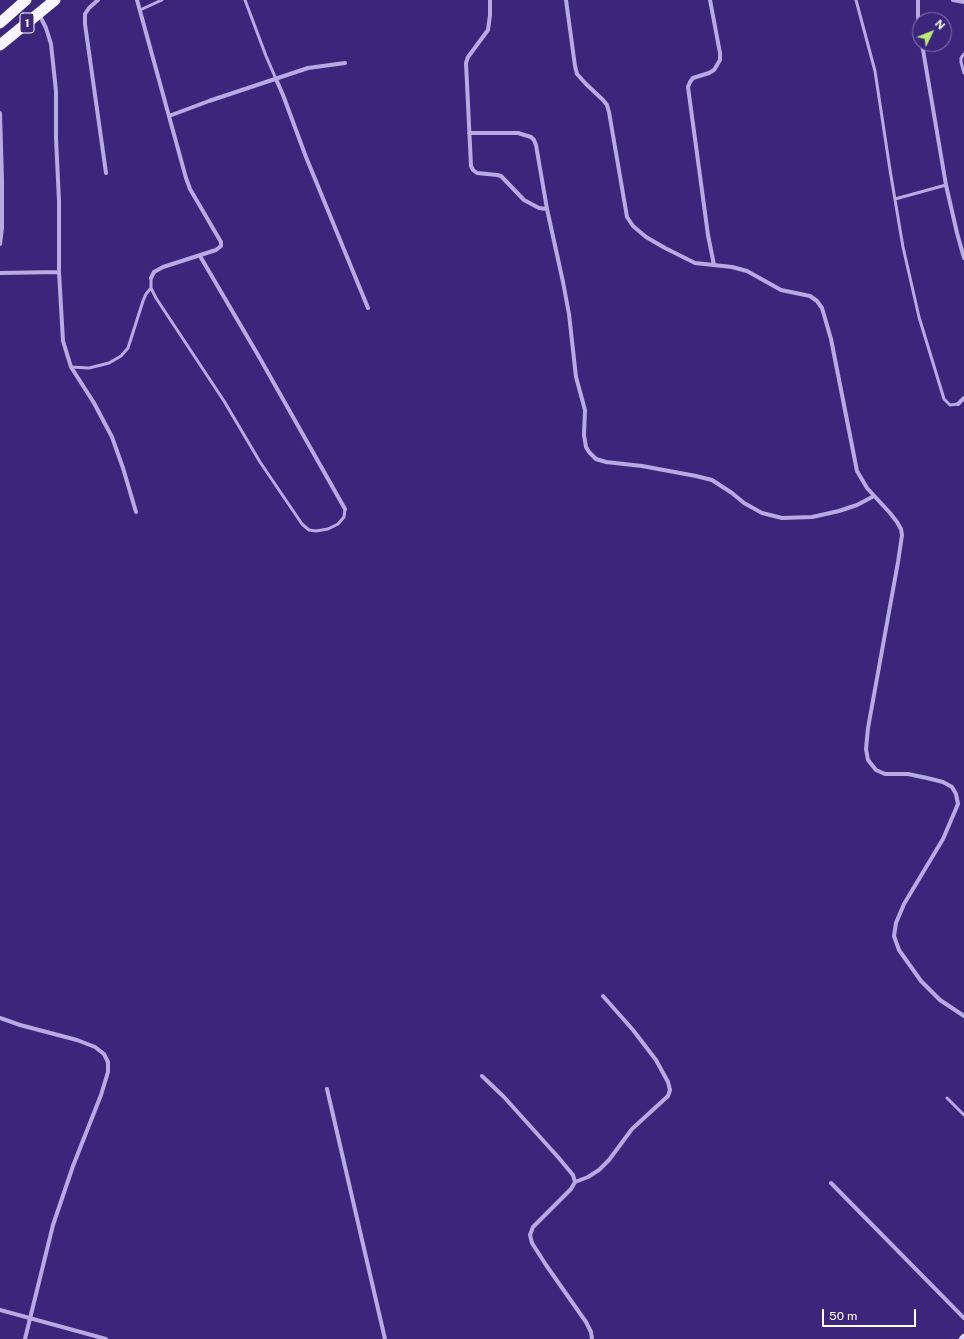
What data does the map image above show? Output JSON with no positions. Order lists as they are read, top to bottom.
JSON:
{
  "streets": {
    "highway": ["1"]
  },
  "scale_bar": "50 m",
  "north": "top right"
}
